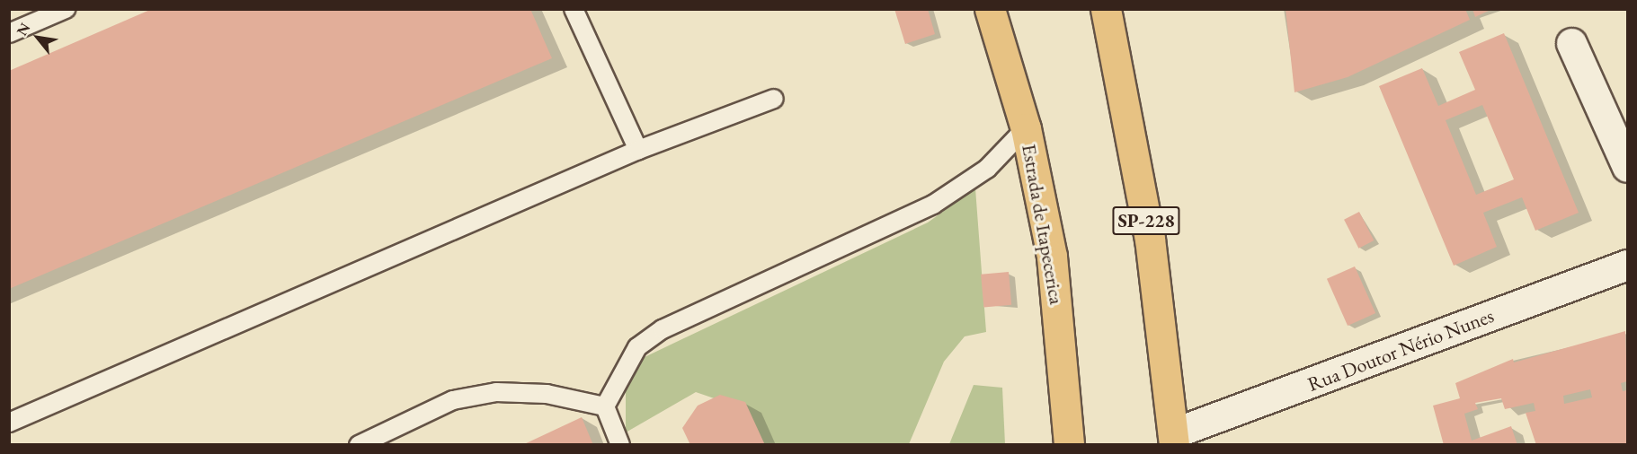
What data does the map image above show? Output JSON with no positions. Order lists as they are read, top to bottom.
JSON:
{
  "streets": {
    "main road": ["SP-228", "Estrada de Itapecerica"],
    "street": ["Rua Doutor Nério Nunes"]
  },
  "crossings": [
    ["SP-228", "Rua Doutor Nério Nunes"]
  ],
  "north": "top left"
}
